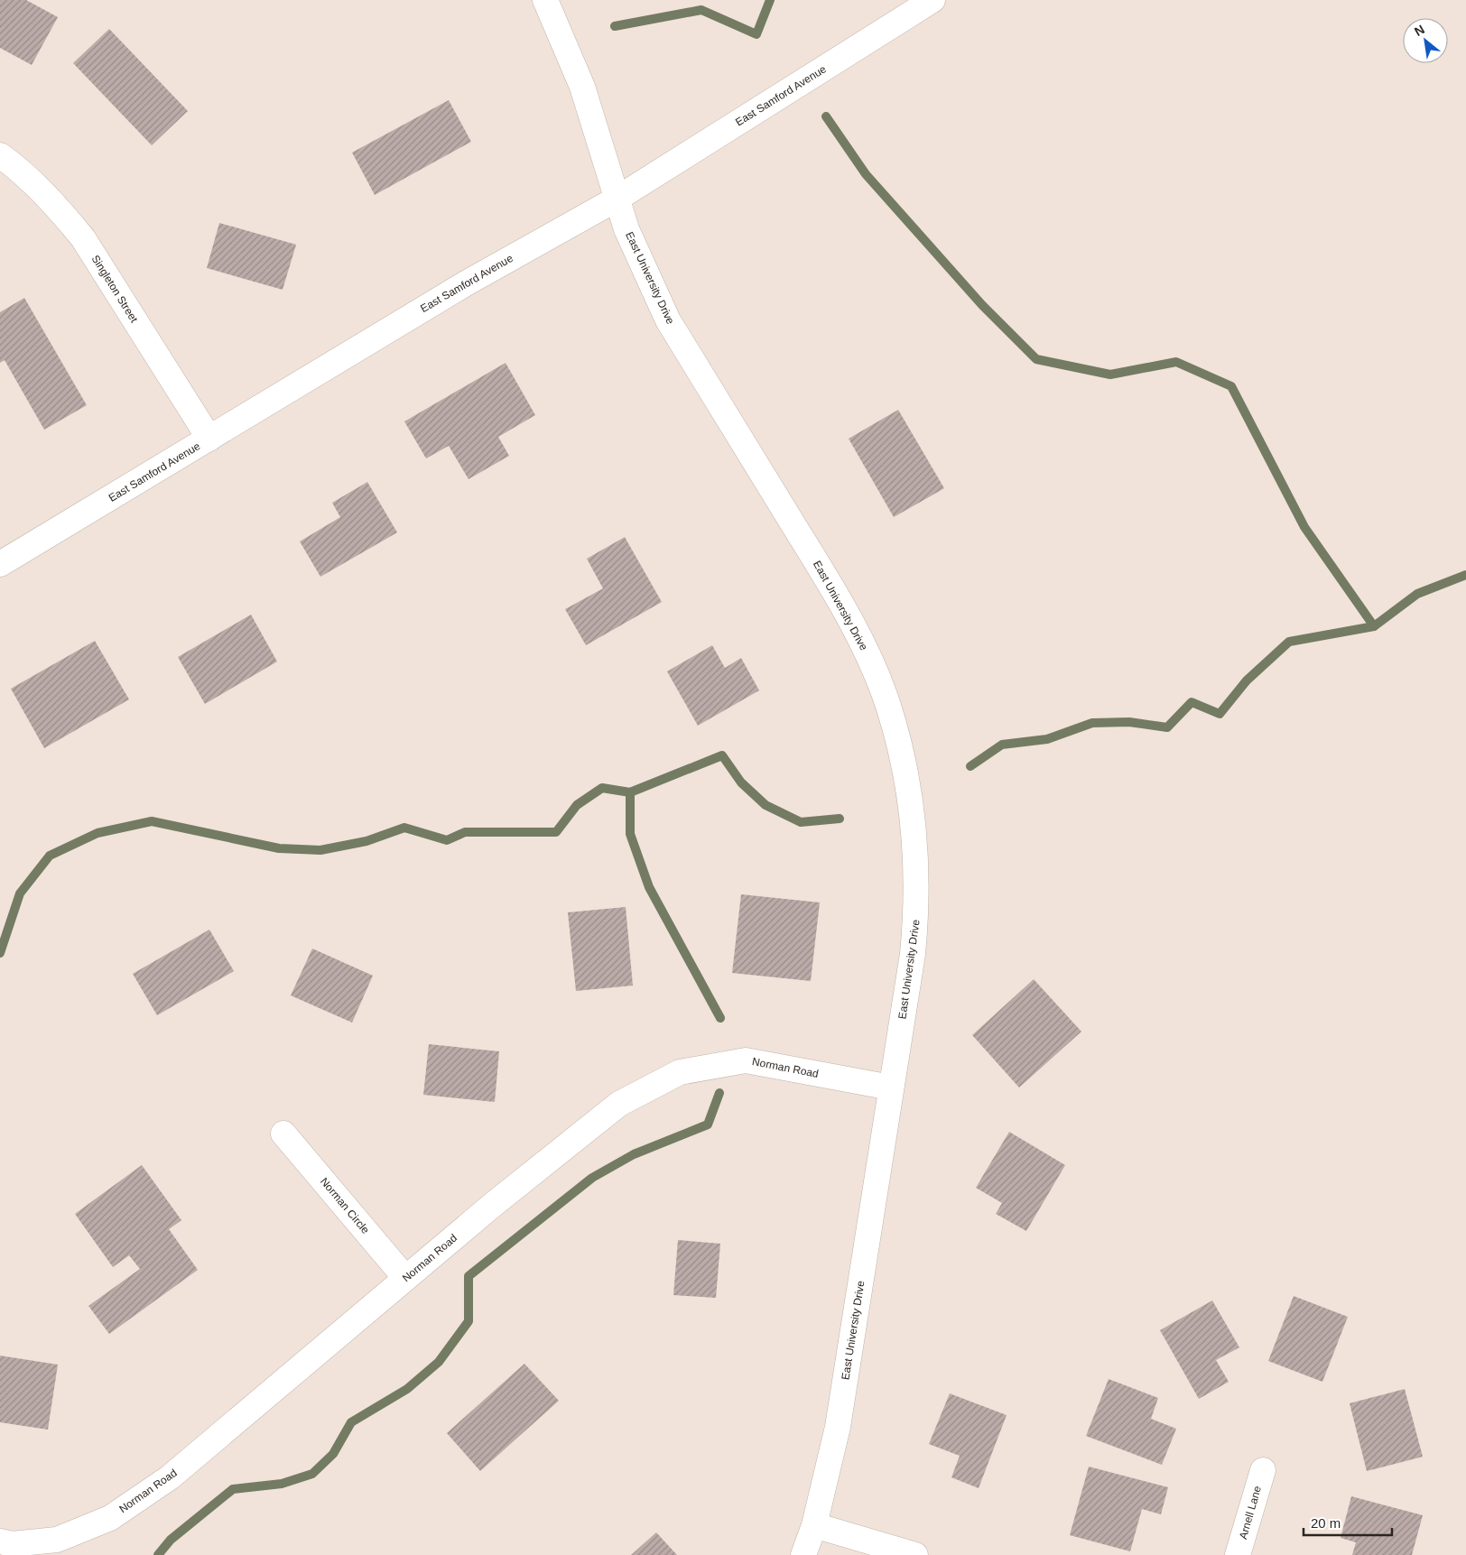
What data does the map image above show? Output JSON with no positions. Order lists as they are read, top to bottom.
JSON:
{
  "streets": {
    "street": [
      "East Samford Avenue",
      "East University Drive",
      "Singleton Street",
      "Norman Road",
      "Norman Circle",
      "Arnell Lane"
    ]
  },
  "crossings": [
    ["East Samford Avenue", "East University Drive"],
    ["East Samford Avenue", "Singleton Street"],
    ["East University Drive", "Norman Road"],
    ["Norman Road", "Norman Circle"]
  ],
  "scale_bar": "20 m",
  "north": "top left"
}
